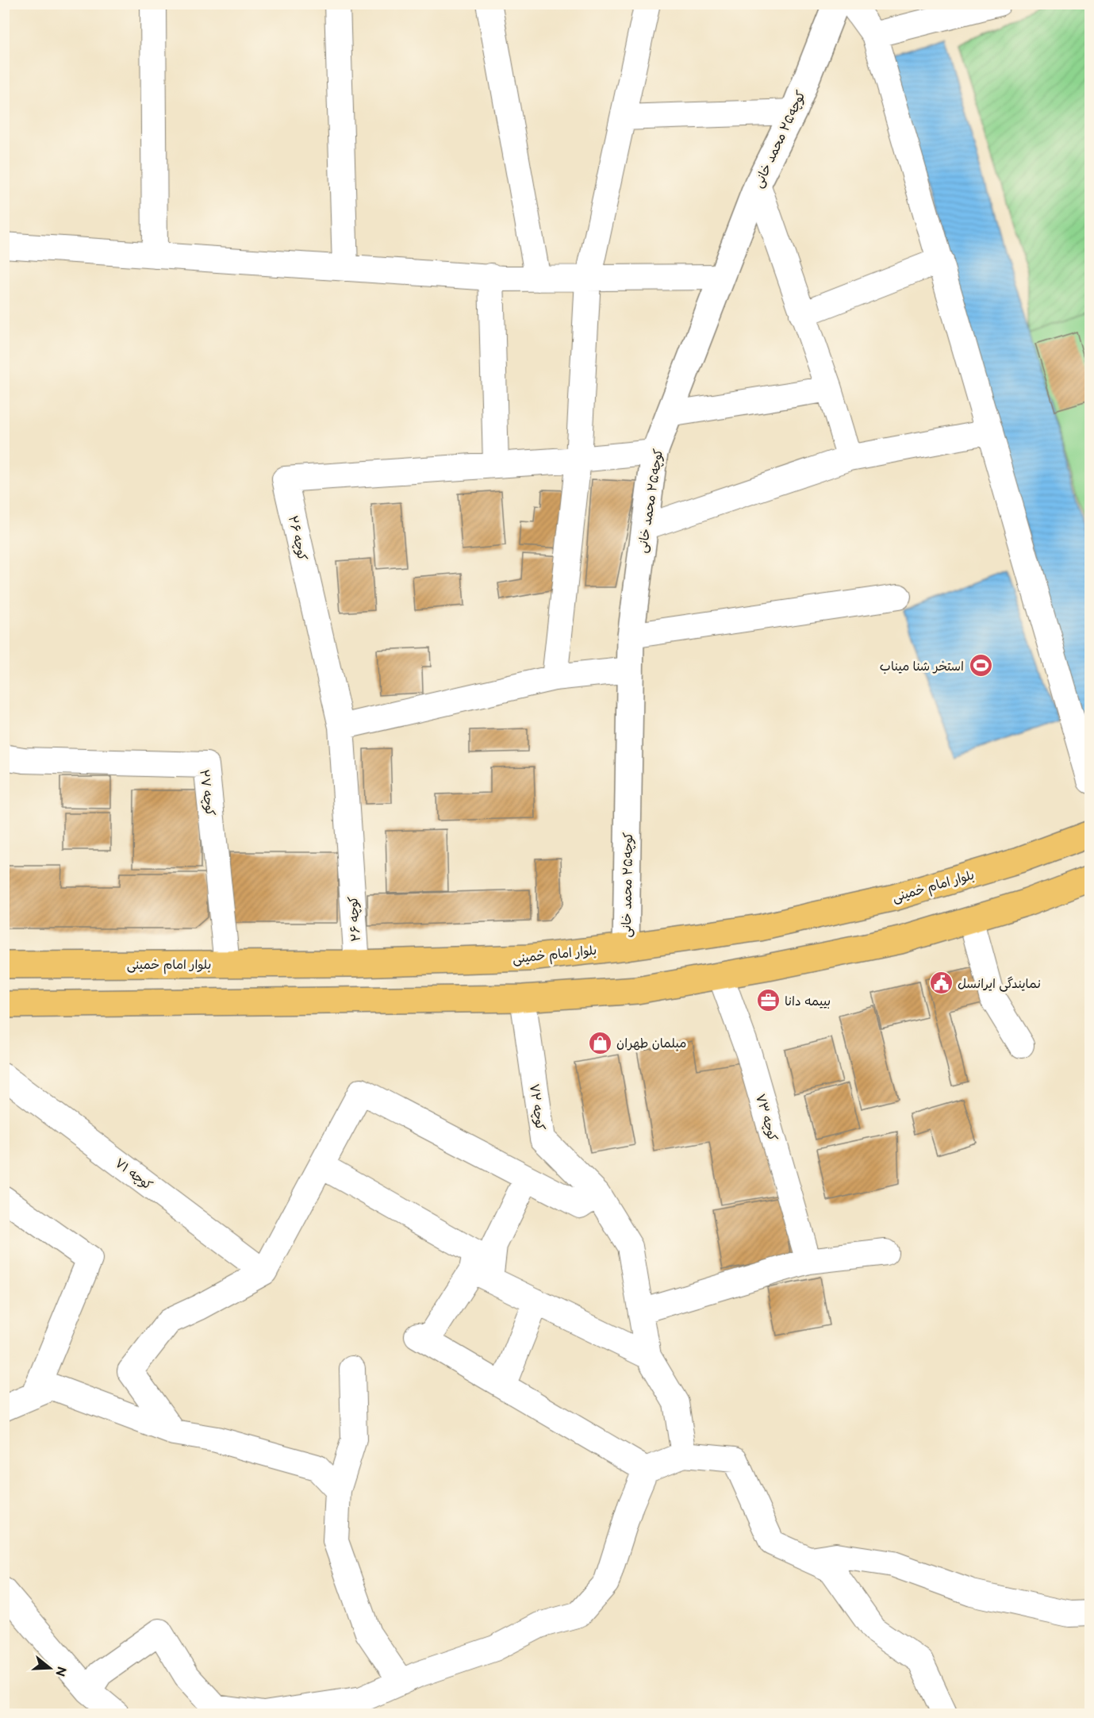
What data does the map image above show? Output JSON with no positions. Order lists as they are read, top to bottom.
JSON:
{
  "streets": {
    "main road": ["بلوار امام خمینی"],
    "street": [
      "کوچه۲۵ محمد خانی",
      "کوچه ۲۶",
      "کوچه ۲۷",
      "کوچه ۷۲",
      "کوچه ۷۳",
      "کوچه ۷۱"
    ]
  },
  "crossings": [
    ["کوچه۲۵ محمد خانی", "کوچه ۲۶"],
    ["کوچه۲۵ محمد خانی", "بلوار امام خمینی"],
    ["کوچه ۲۶", "بلوار امام خمینی"],
    ["کوچه ۲۷", "بلوار امام خمینی"]
  ],
  "places": {
    "sports": ["استخر شنا میناب"],
    "public building": ["نمایندگی ایرانسل"],
    "office": ["بییمه دانا"],
    "shop": ["مبلمان طهران"]
  },
  "north": "right"
}
